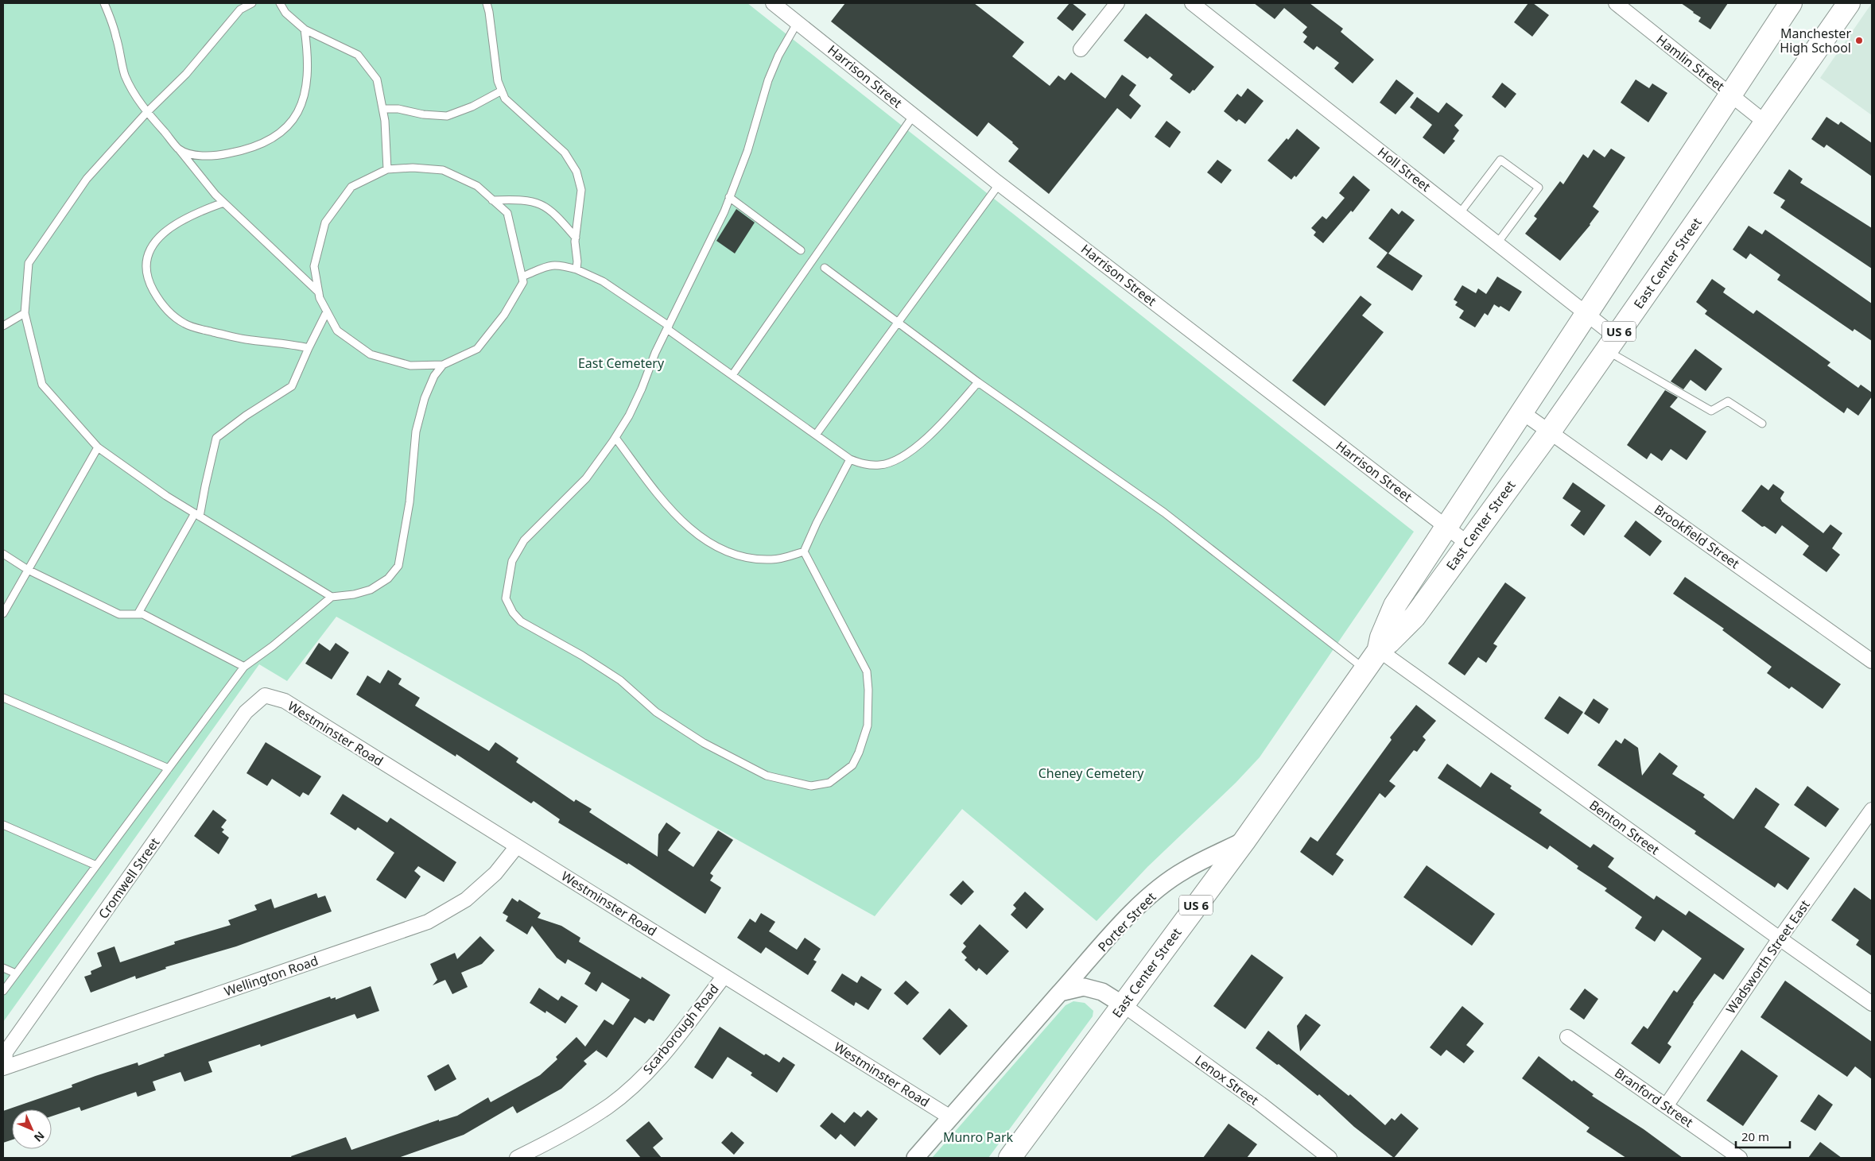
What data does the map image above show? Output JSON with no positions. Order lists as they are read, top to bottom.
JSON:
{
  "streets": {
    "main road": ["East Center Street", "US 6"],
    "street": [
      "Hamlin Street",
      "Harrison Street",
      "Holl Street",
      "Brookfield Street",
      "Westminster Road",
      "Benton Street",
      "Cromwell Street",
      "Porter Street",
      "Wadsworth Street East",
      "Wellington Road",
      "Scarborough Road",
      "Lenox Street",
      "Branford Street"
    ]
  },
  "crossings": [
    ["Hamlin Street", "East Center Street"],
    ["Harrison Street", "East Center Street"],
    ["Holl Street", "East Center Street"],
    ["East Center Street", "Brookfield Street"],
    ["East Center Street", "Benton Street"],
    ["East Center Street", "Porter Street"],
    ["East Center Street", "Lenox Street"],
    ["Westminster Road", "Cromwell Street"],
    ["Westminster Road", "Porter Street"],
    ["Westminster Road", "Wellington Road"],
    ["Westminster Road", "Scarborough Road"],
    ["Benton Street", "Wadsworth Street East"],
    ["Cromwell Street", "Wellington Road"],
    ["Wadsworth Street East", "Branford Street"]
  ],
  "parks": ["East Cemetery", "Cheney Cemetery", "Munro Park"],
  "places": ["Manchester High School"],
  "scale_bar": "20 m",
  "north": "bottom right"
}
